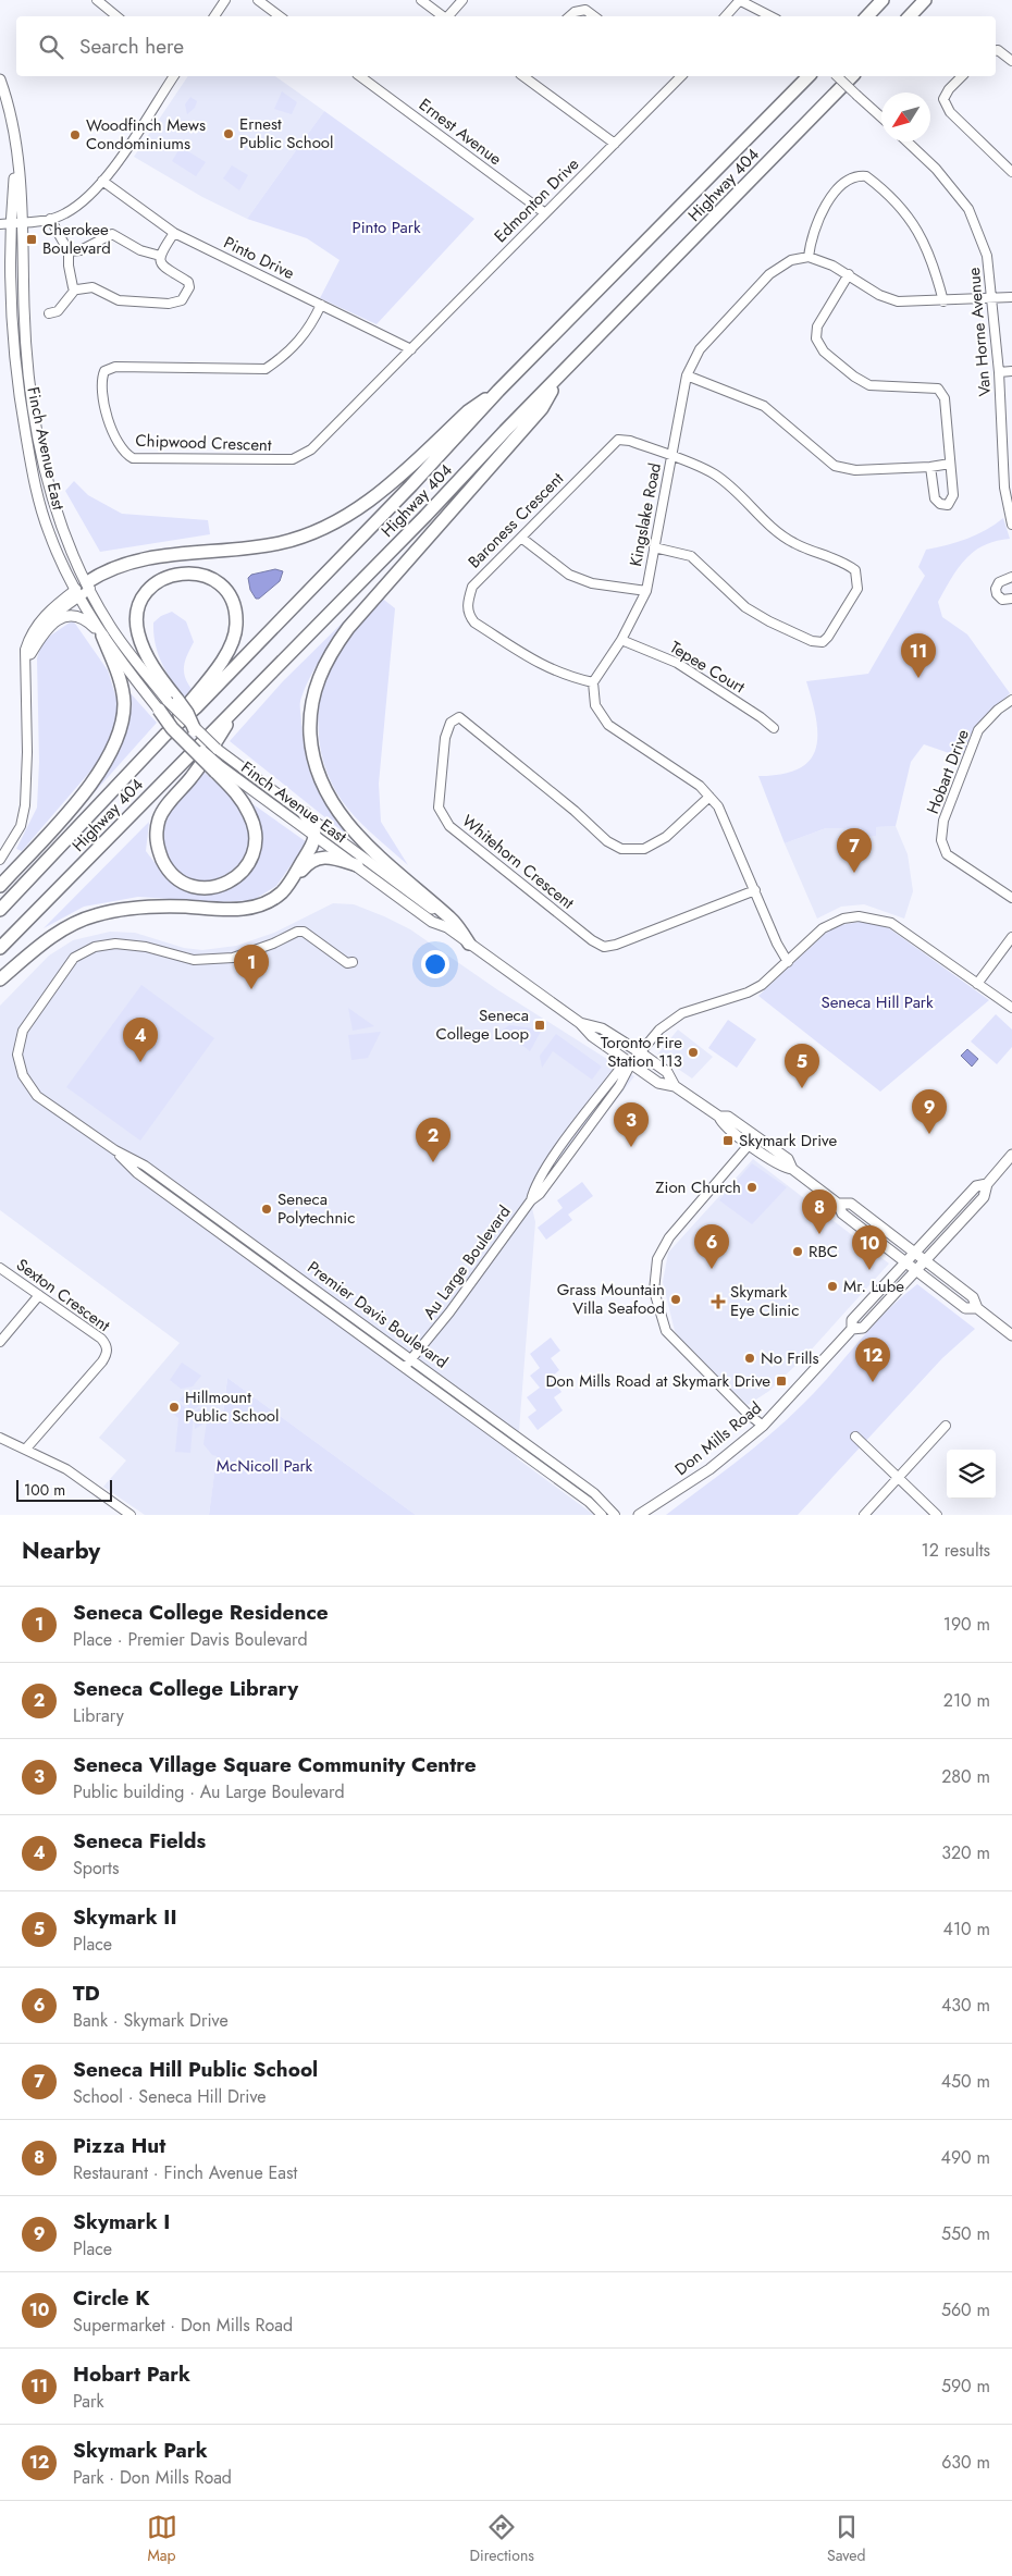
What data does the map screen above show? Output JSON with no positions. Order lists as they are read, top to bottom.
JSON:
{
  "streets": {
    "highway": ["Highway 404"],
    "main road": ["Finch Avenue East", "Don Mills Road"],
    "street": [
      "Ernest Avenue",
      "Edmonton Drive",
      "Pinto Drive",
      "Van Horne Avenue",
      "Chipwood Crescent",
      "Kingslake Road",
      "Baroness Crescent",
      "Tepee Court",
      "Hobart Drive",
      "Whitehorn Crescent",
      "Au Large Boulevard",
      "Sexton Crescent",
      "Premier Davis Boulevard"
    ]
  },
  "crossings": [
    ["Ernest Avenue", "Edmonton Drive"],
    ["Edmonton Drive", "Pinto Drive"],
    ["Edmonton Drive", "Chipwood Crescent"],
    ["Pinto Drive", "Chipwood Crescent"],
    ["Finch Avenue East", "Au Large Boulevard"],
    ["Finch Avenue East", "Don Mills Road"],
    ["Kingslake Road", "Baroness Crescent"],
    ["Kingslake Road", "Tepee Court"],
    ["Au Large Boulevard", "Premier Davis Boulevard"]
  ],
  "parks": ["Pinto Park", "Seneca Hill Park", "McNicoll Park"],
  "places": {
    "other": [
      "Ernest Public School",
      "Woodfinch Mews Condominiums",
      "Toronto Fire Station 113",
      "Zion Church",
      "Seneca Polytechnic",
      "RBC",
      "Mr. Lube",
      "Grass Mountain Villa Seafood",
      "No Frills",
      "Hillmount Public School"
    ],
    "transit": [
      "Cherokee Boulevard",
      "Seneca College Loop",
      "Skymark Drive",
      "Don Mills Road at Skymark Drive"
    ],
    "health": ["Skymark Eye Clinic"]
  },
  "scale_bar": "100 m",
  "north": "bottom left",
  "page": {
    "search": "Search here",
    "pins": [
      "11",
      "7",
      "1",
      "4",
      "5",
      "9",
      "3",
      "2",
      "8",
      "6",
      "10",
      "12"
    ],
    "scale": "100 m",
    "heading": ["Nearby", "12 results"],
    "list": [
      {
        "mark": "1",
        "name": "Seneca College Residence",
        "note": "Place · Premier Davis Boulevard",
        "value": "190 m"
      },
      {
        "mark": "2",
        "name": "Seneca College Library",
        "note": "Library",
        "value": "210 m"
      },
      {
        "mark": "3",
        "name": "Seneca Village Square Community Centre",
        "note": "Public building · Au Large Boulevard",
        "value": "280 m"
      },
      {
        "mark": "4",
        "name": "Seneca Fields",
        "note": "Sports",
        "value": "320 m"
      },
      {
        "mark": "5",
        "name": "Skymark II",
        "note": "Place",
        "value": "410 m"
      },
      {
        "mark": "6",
        "name": "TD",
        "note": "Bank · Skymark Drive",
        "value": "430 m"
      },
      {
        "mark": "7",
        "name": "Seneca Hill Public School",
        "note": "School · Seneca Hill Drive",
        "value": "450 m"
      },
      {
        "mark": "8",
        "name": "Pizza Hut",
        "note": "Restaurant · Finch Avenue East",
        "value": "490 m"
      },
      {
        "mark": "9",
        "name": "Skymark I",
        "note": "Place",
        "value": "550 m"
      },
      {
        "mark": "10",
        "name": "Circle K",
        "note": "Supermarket · Don Mills Road",
        "value": "560 m"
      },
      {
        "mark": "11",
        "name": "Hobart Park",
        "note": "Park",
        "value": "590 m"
      },
      {
        "mark": "12",
        "name": "Skymark Park",
        "note": "Park · Don Mills Road",
        "value": "630 m"
      }
    ],
    "nav": ["Map", "Directions", "Saved"]
  }
}
